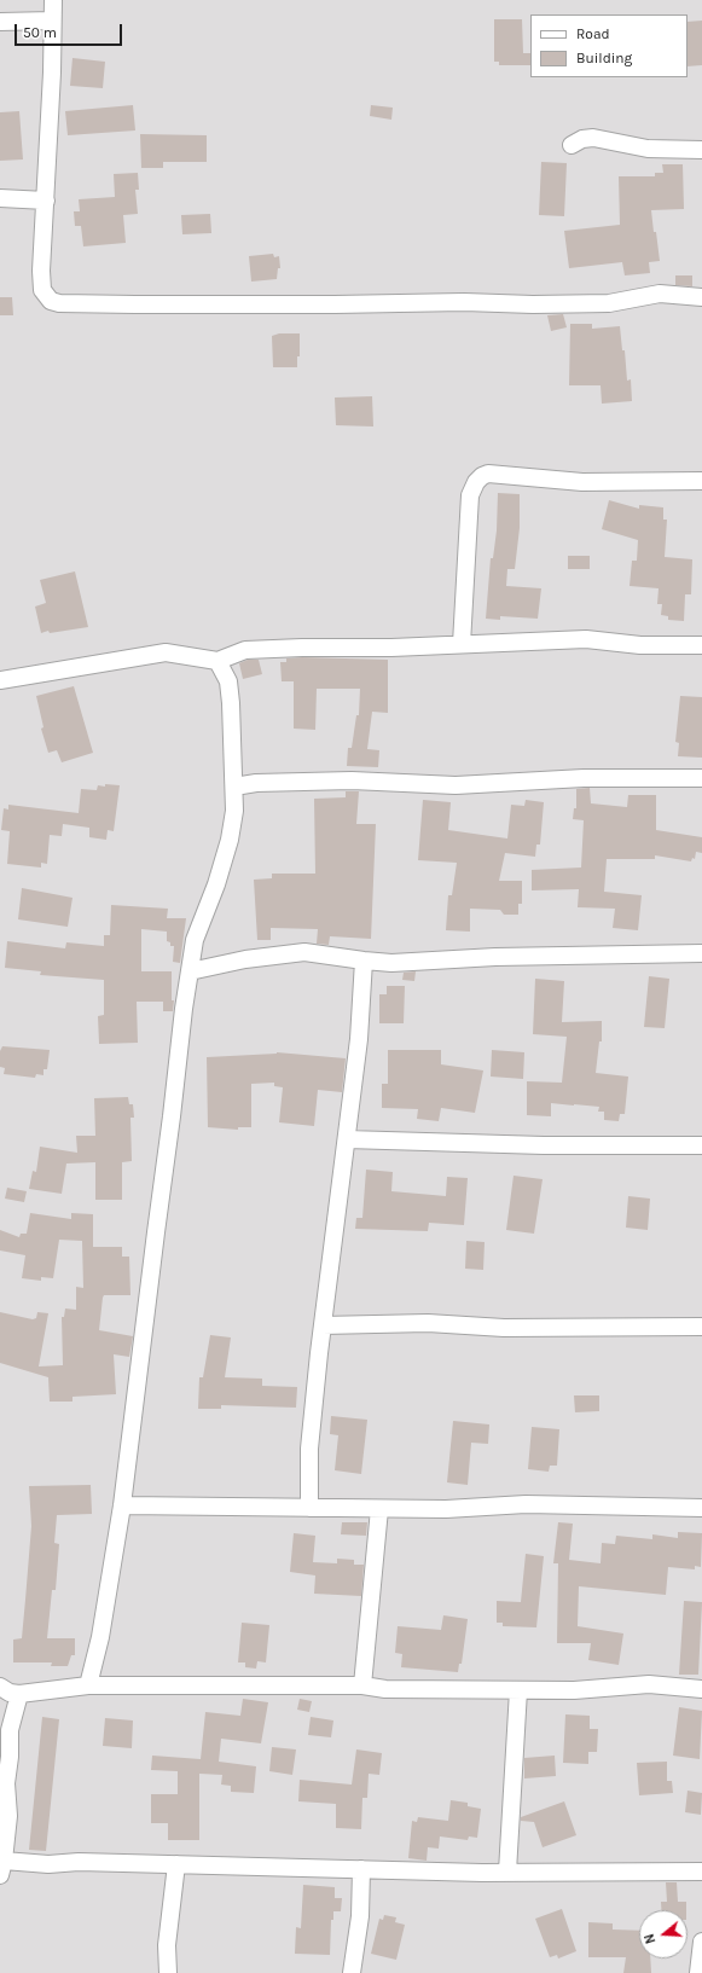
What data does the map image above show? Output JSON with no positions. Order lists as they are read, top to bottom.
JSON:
{
  "legend": ["Road", "Building"],
  "scale_bar": "50 m",
  "north": "left"
}
